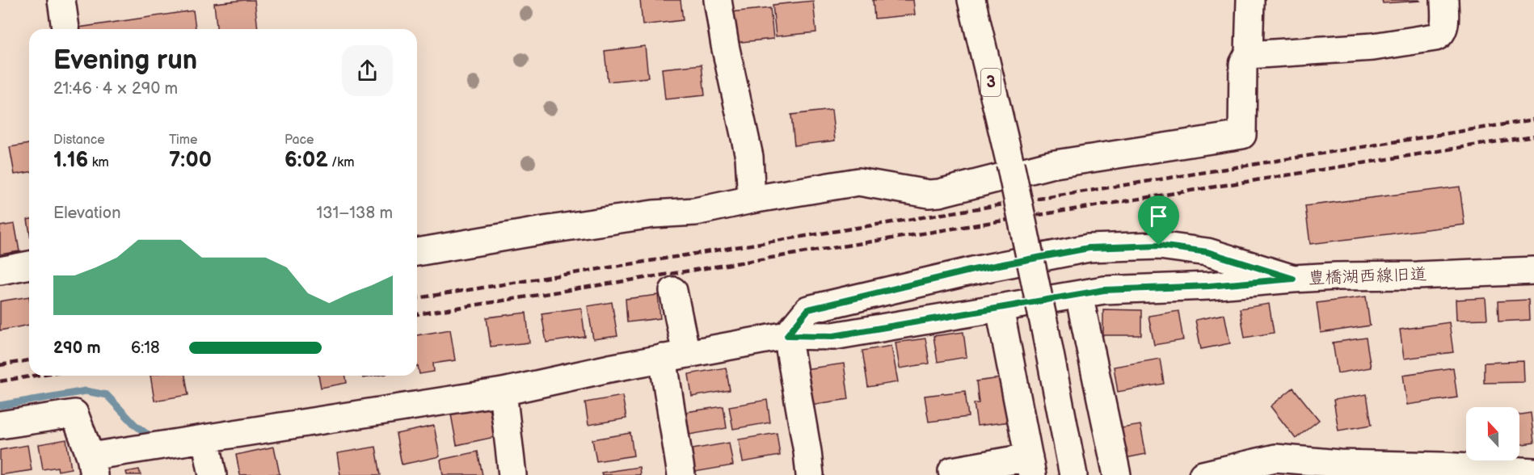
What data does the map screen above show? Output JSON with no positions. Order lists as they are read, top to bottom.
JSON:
{
  "streets": {
    "street": ["3", "豊橋湖西線旧道"]
  },
  "north": "top",
  "page": {
    "heading": ["Evening run", "21:46 · 4 × 290 m"],
    "stats": [
      ["Distance", "1.16 km"],
      ["Time", "7:00"],
      ["Pace", "6:02 /km"]
    ],
    "chart": ["Elevation", "131–138 m"],
    "list": [
      {
        "name": "290 m",
        "note": "6:18"
      }
    ]
  }
}
